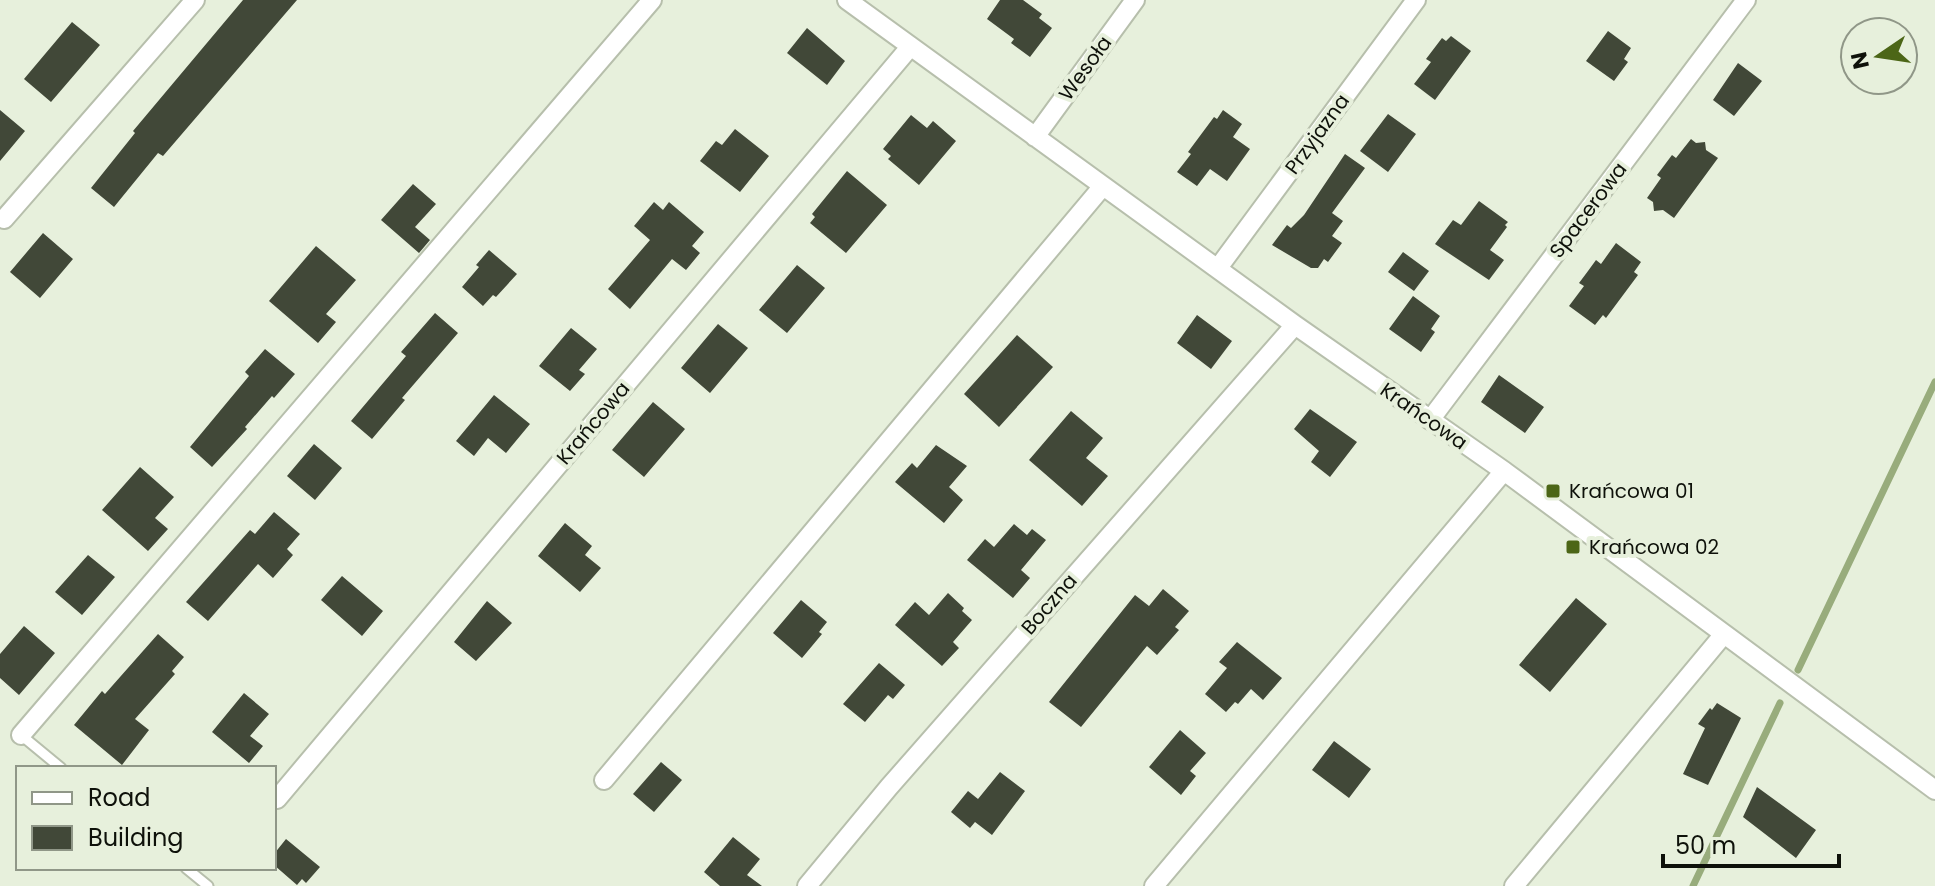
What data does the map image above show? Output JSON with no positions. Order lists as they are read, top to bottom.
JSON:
{
  "streets": {
    "street": [
      "Wesoła",
      "Przyjazna",
      "Spacerowa",
      "Krańcowa",
      "Boczna"
    ]
  },
  "crossings": [
    ["Wesoła", "Krańcowa"],
    ["Przyjazna", "Krańcowa"],
    ["Spacerowa", "Krańcowa"],
    ["Krańcowa", "Boczna"]
  ],
  "places": {
    "transit": ["Krańcowa 01", "Krańcowa 02"]
  },
  "legend": ["Road", "Building"],
  "scale_bar": "50 m",
  "north": "left"
}
